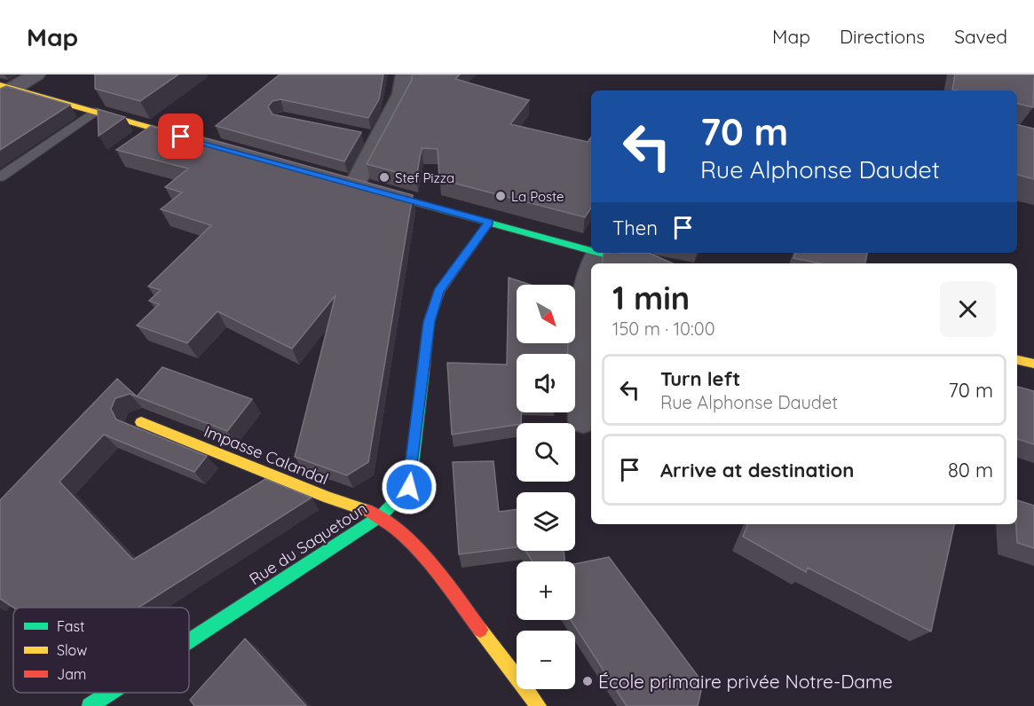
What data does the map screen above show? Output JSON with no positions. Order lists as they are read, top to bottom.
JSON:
{
  "streets": {
    "street": ["Impasse Calandal", "Rue du Saquetoun"]
  },
  "crossings": [
    ["Impasse Calandal", "Rue du Saquetoun"]
  ],
  "places": ["Stef Pizza", "La Poste", "École primaire privée Notre-Dame"],
  "legend": ["Fast", "Slow", "Jam"],
  "north": "bottom right",
  "page": {
    "header": "Map",
    "nav": ["Map", "Directions", "Saved"],
    "turn": ["70 m", "Rue Alphonse Daudet"],
    "then": "Then",
    "heading": ["1 min", "150 m · 10:00"],
    "map_buttons": ["+", "−"],
    "list": [
      {
        "name": "Turn left",
        "note": "Rue Alphonse Daudet",
        "value": "70 m"
      },
      {
        "name": "Arrive at destination",
        "value": "80 m"
      }
    ]
  }
}
